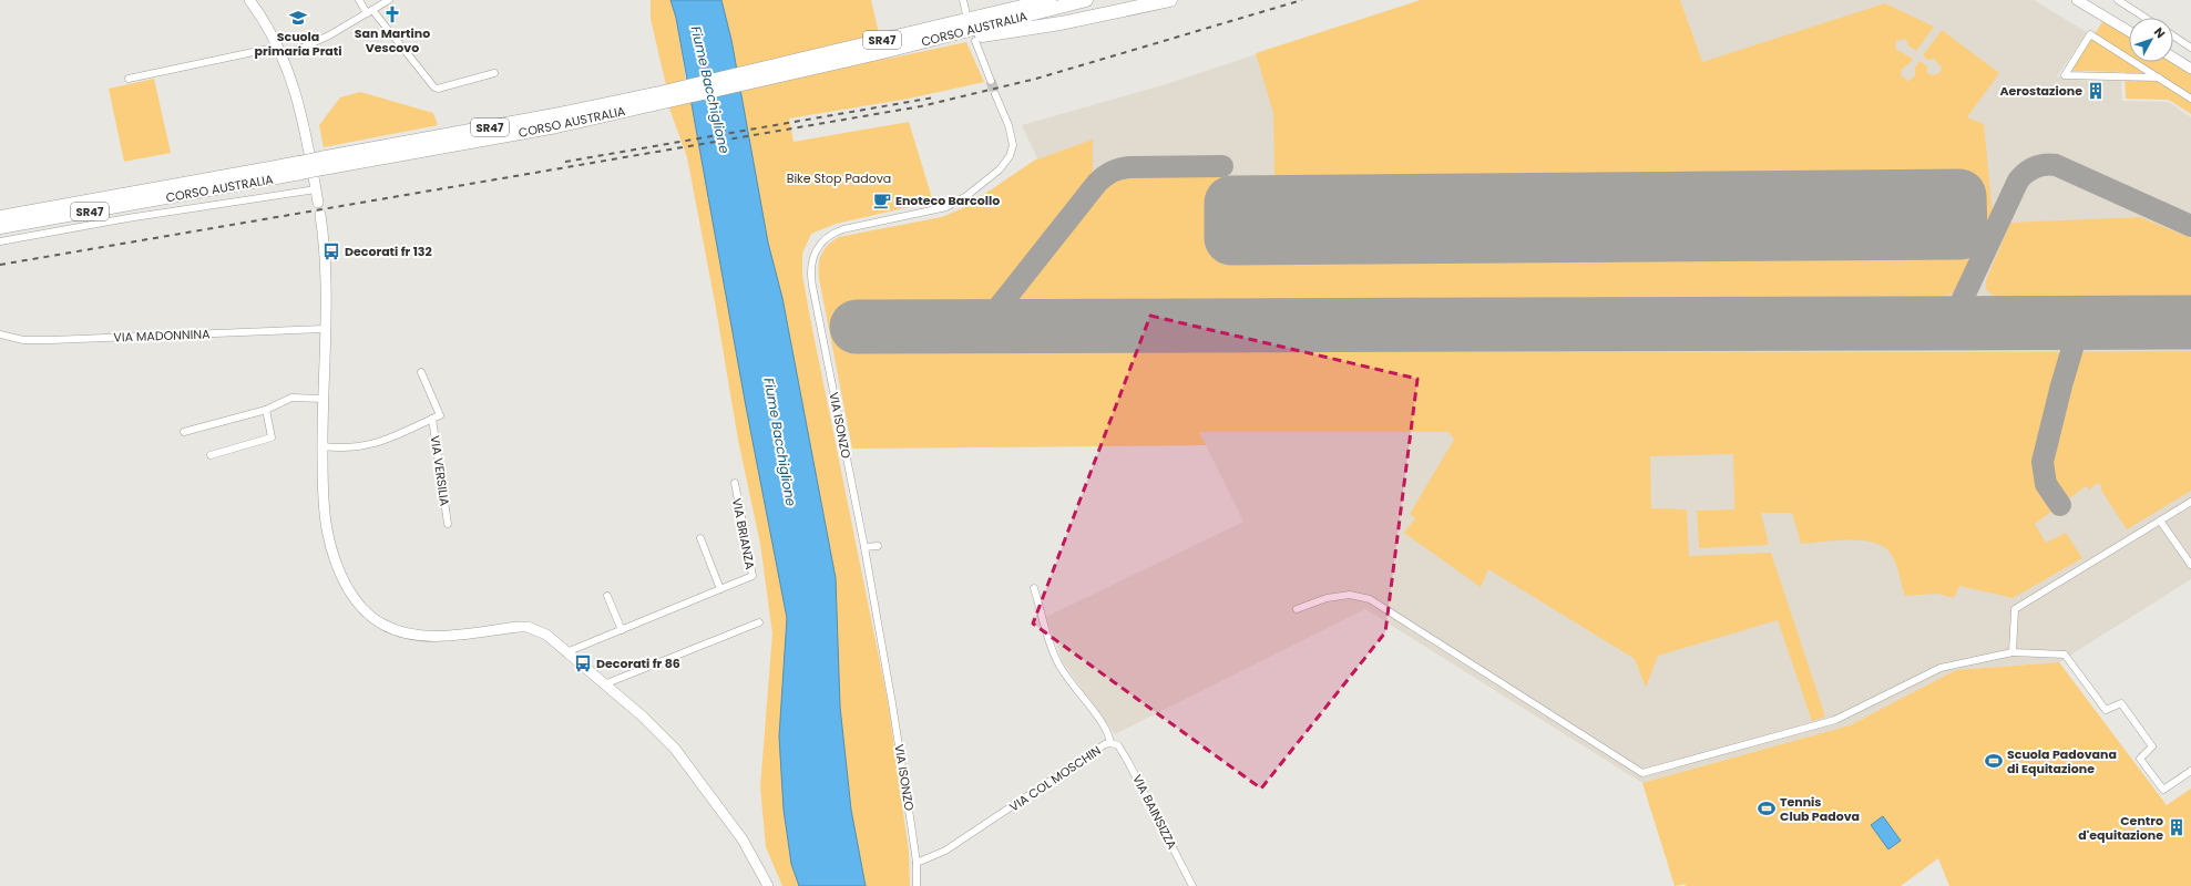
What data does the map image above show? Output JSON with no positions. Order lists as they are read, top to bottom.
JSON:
{
  "streets": {
    "highway": ["CORSO AUSTRALIA", "SR47"],
    "street": [
      "VIA MADONNINA",
      "VIA ISONZO",
      "VIA VERSILIA",
      "VIA BRIANZA",
      "VIA COL MOSCHIN",
      "VIA BAINSIZZA"
    ]
  },
  "crossings": [
    ["VIA ISONZO", "VIA COL MOSCHIN"],
    ["VIA COL MOSCHIN", "VIA BAINSIZZA"]
  ],
  "water": ["Fiume Bacchiglione"],
  "parks": ["Bike Stop Padova"],
  "places": {
    "church": ["San Martino Vescovo"],
    "school or university": ["Scuola primaria Prati"],
    "building": ["Aerostazione", "Centro d'equitazione"],
    "cafe": ["Enoteco Barcollo"],
    "bus stop": ["Decorati fr 132", "Decorati fr 86"],
    "sports": ["Scuola Padovana di Equitazione", "Tennis Club Padova"]
  },
  "north": "top right"
}
